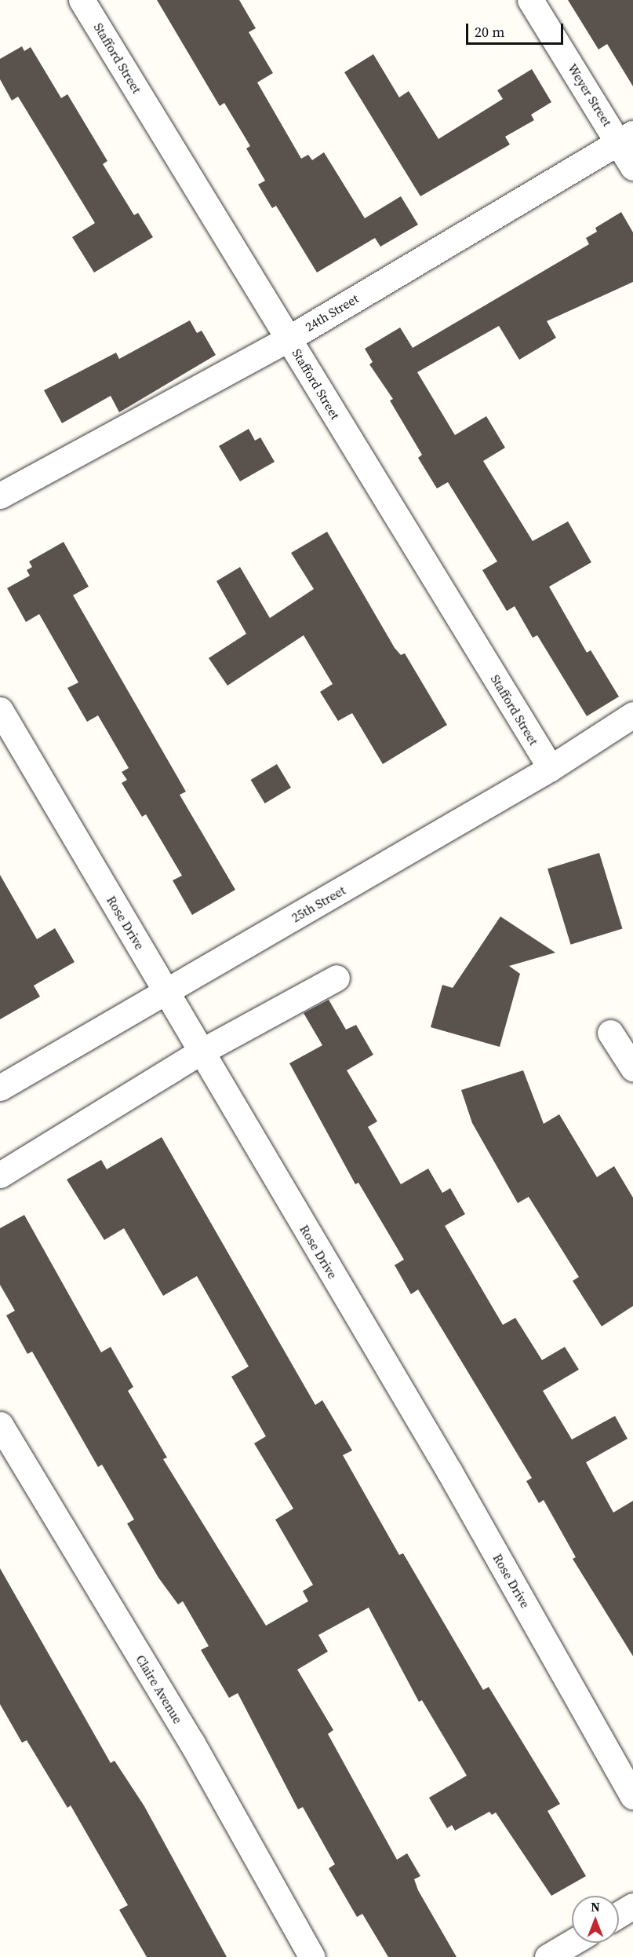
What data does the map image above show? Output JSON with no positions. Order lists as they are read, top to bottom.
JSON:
{
  "streets": {
    "street": [
      "Stafford Street",
      "Weyer Street",
      "24th Street",
      "25th Street",
      "Rose Drive",
      "Claire Avenue"
    ]
  },
  "crossings": [
    ["Stafford Street", "24th Street"],
    ["Stafford Street", "25th Street"],
    ["Weyer Street", "24th Street"],
    ["25th Street", "Rose Drive"]
  ],
  "scale_bar": "20 m",
  "north": "top"
}
